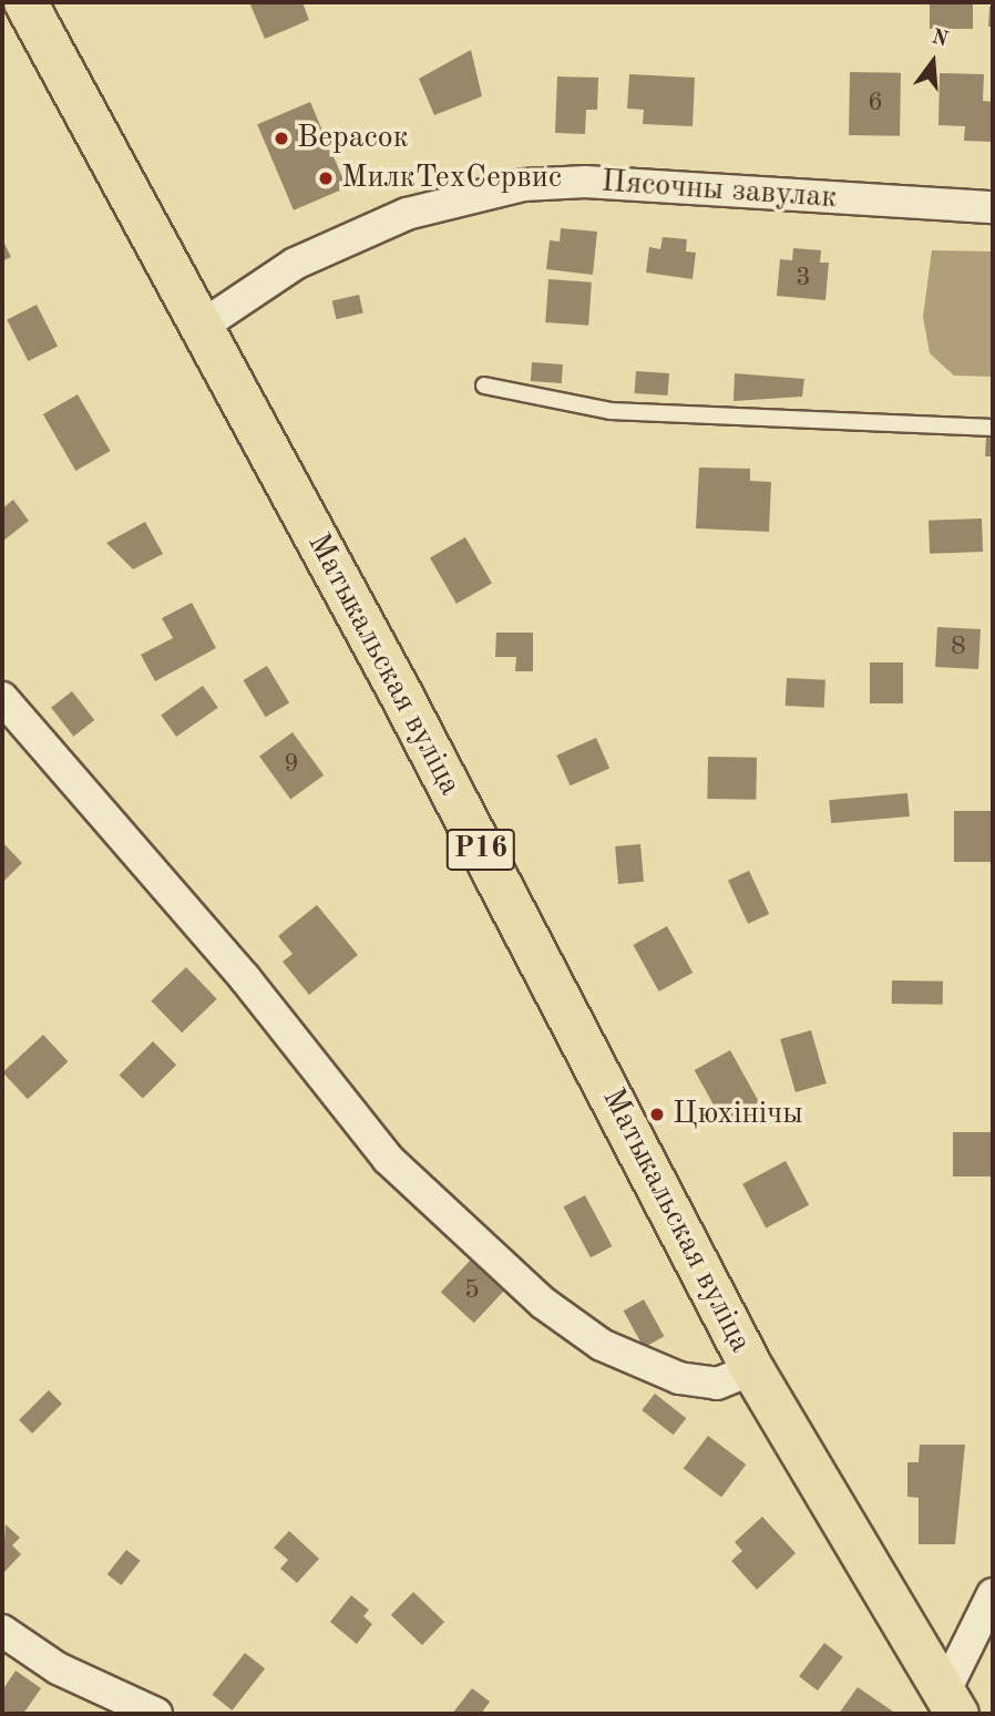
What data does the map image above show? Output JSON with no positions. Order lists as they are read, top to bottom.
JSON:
{
  "streets": {
    "main road": ["Матыкальская вуліца", "Р16"],
    "street": ["Пясочны завулак"]
  },
  "crossings": [
    ["Пясочны завулак", "Матыкальская вуліца"]
  ],
  "places": ["Верасок", "МилкТехСервис", "Цюхінічы"],
  "house_numbers": [
    "6",
    "3",
    "8",
    "9",
    "5"
  ],
  "north": "top"
}
